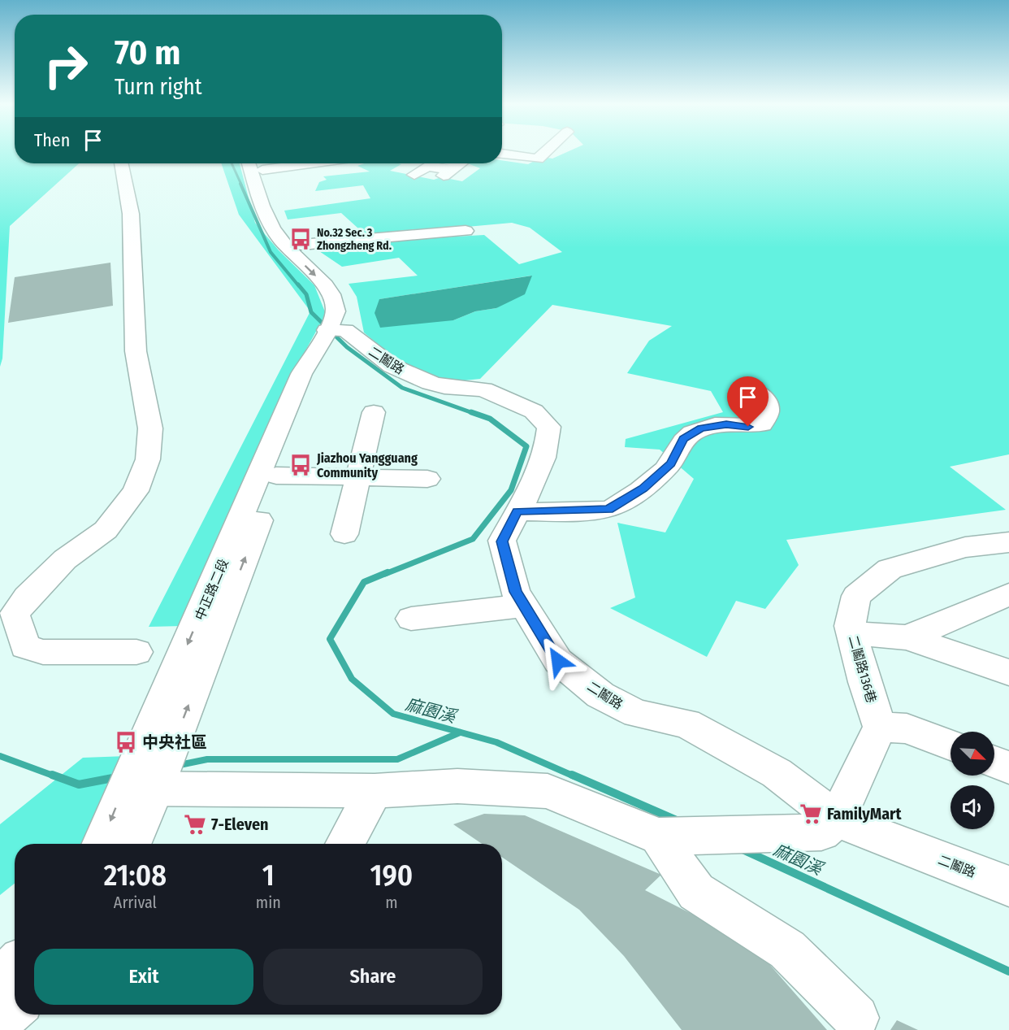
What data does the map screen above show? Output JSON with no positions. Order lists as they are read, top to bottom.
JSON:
{
  "streets": {
    "main road": ["二鬮路", "中正路二段", "二鬮路136巷"]
  },
  "crossings": [
    ["二鬮路", "中正路二段"]
  ],
  "water": ["麻園溪"],
  "places": {
    "bus stop": ["No.32 Sec. 3 Zhongzheng Rd.", "Jiazhou Yangguang Community", "中央社區"],
    "supermarket": ["FamilyMart", "7-Eleven"]
  },
  "north": "bottom right",
  "page": {
    "turn": ["70 m", "Turn right"],
    "then": "Then",
    "eta": [
      "21:08",
      "Arrival",
      "1",
      "min",
      "190",
      "m"
    ],
    "buttons": ["Exit", "Share"]
  }
}
